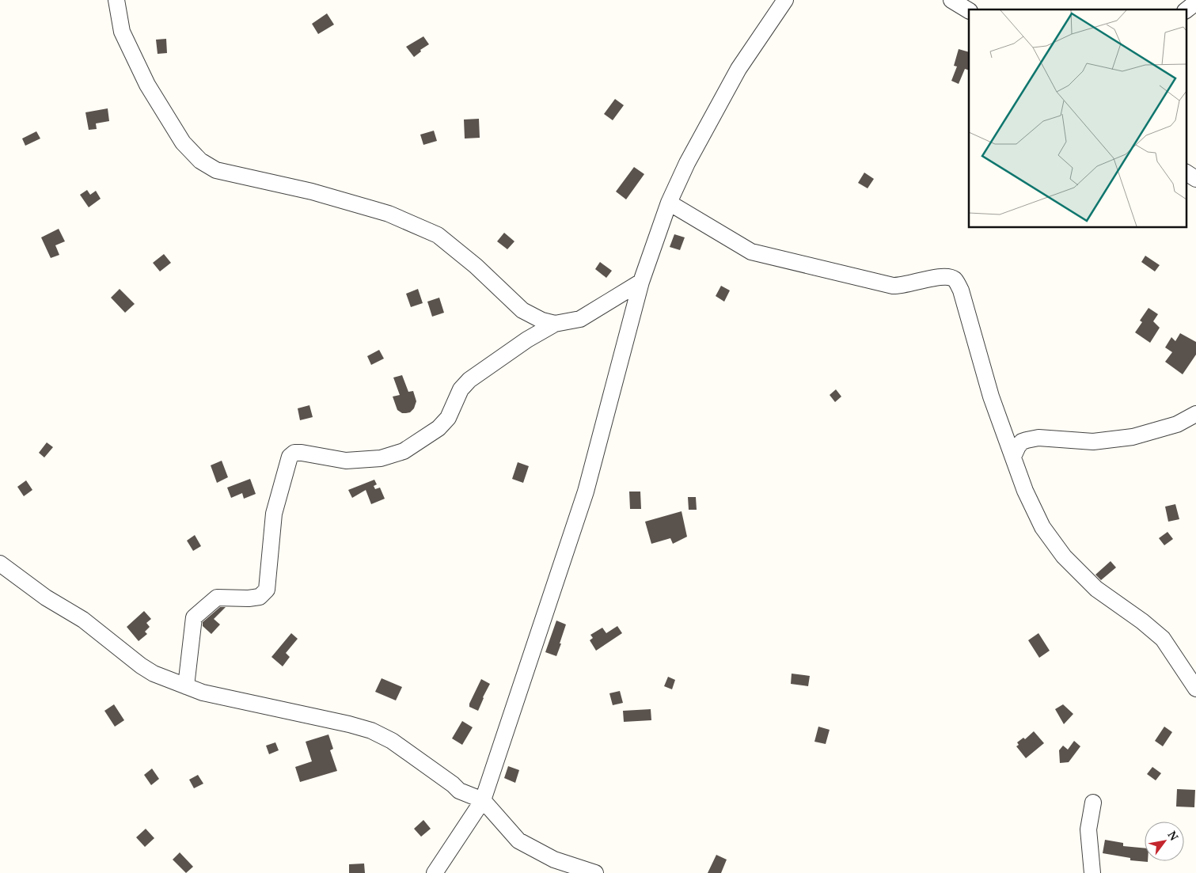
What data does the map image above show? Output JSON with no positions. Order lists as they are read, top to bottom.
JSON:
{
  "north": "top right"
}
